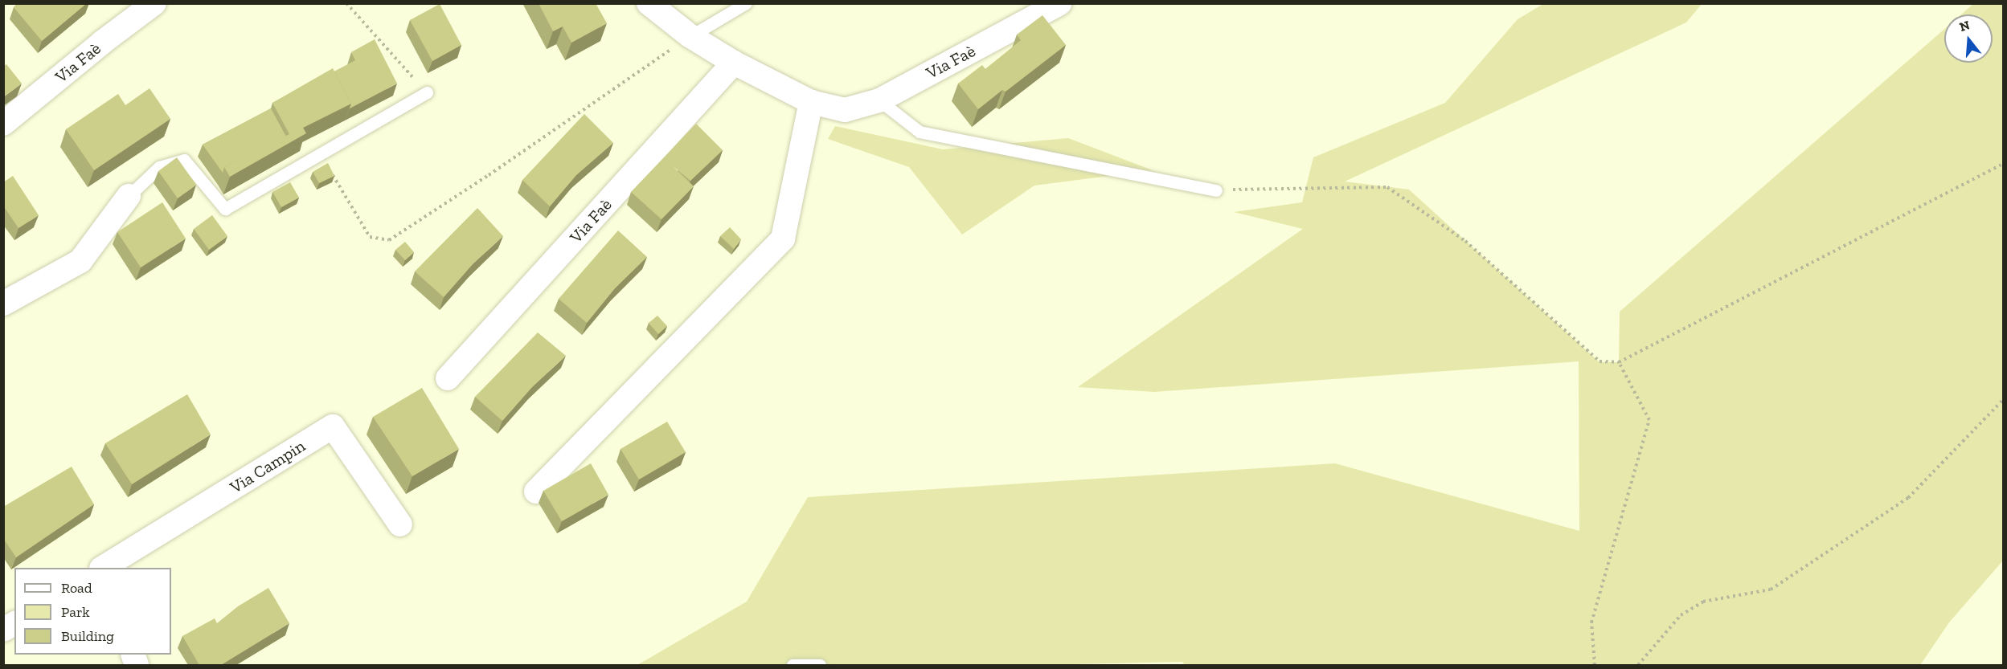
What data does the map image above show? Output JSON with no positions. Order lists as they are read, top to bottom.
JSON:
{
  "streets": {
    "street": ["Via Faè", "Via Campin"]
  },
  "legend": ["Road", "Park", "Building"],
  "north": "top"
}
